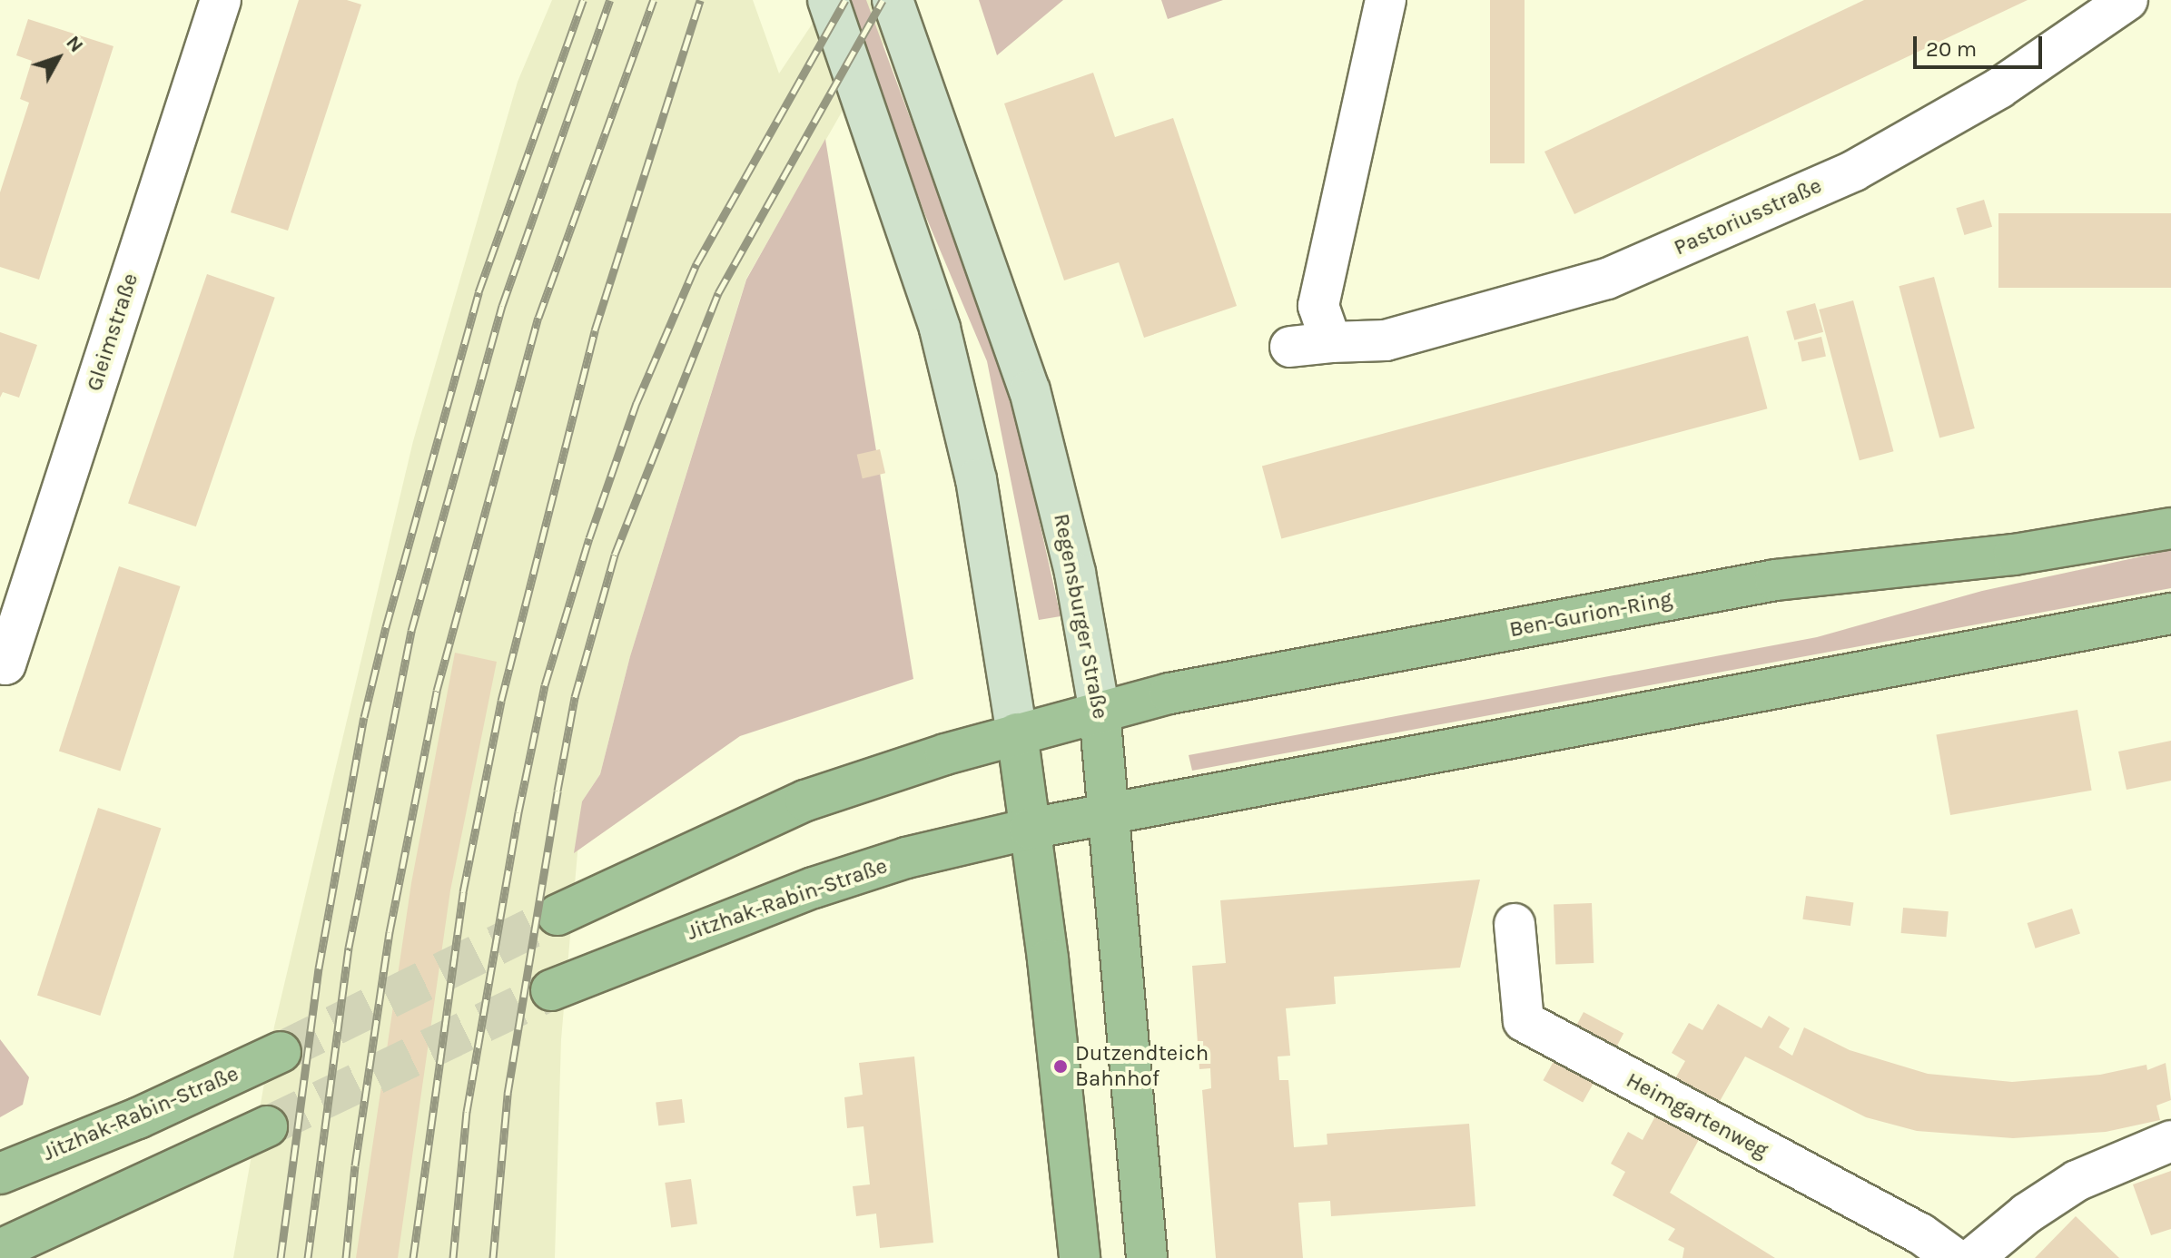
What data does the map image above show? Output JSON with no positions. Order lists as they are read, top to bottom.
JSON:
{
  "streets": {
    "main road": ["Ben-Gurion-Ring", "Regensburger Straße", "Jitzhak-Rabin-Straße"],
    "street": ["Pastoriusstraße", "Gleimstraße", "Heimgartenweg"]
  },
  "crossings": [
    ["Ben-Gurion-Ring", "Regensburger Straße"]
  ],
  "places": ["Dutzendteich Bahnhof"],
  "scale_bar": "20 m",
  "north": "top right"
}
